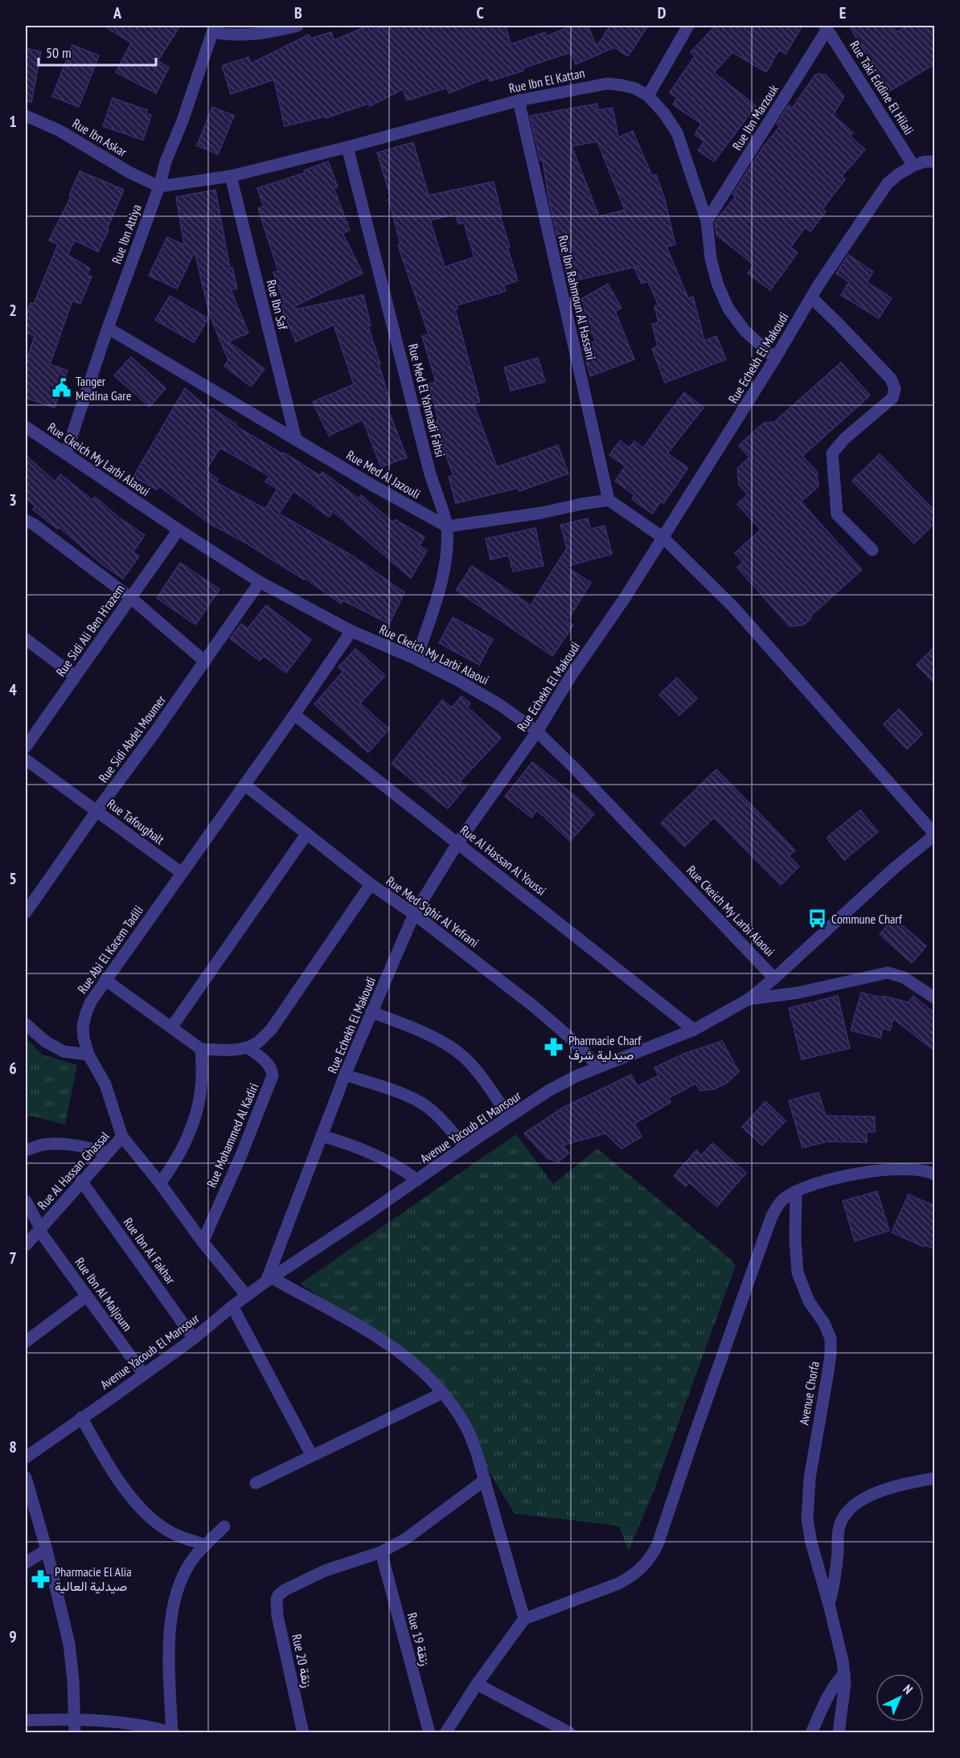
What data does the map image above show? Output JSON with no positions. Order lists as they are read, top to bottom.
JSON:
{
  "streets": {
    "street": [
      "Rue Ibn El Kattan",
      "Rue Taki Eddine El Hilali",
      "Rue Ibn Marzouk",
      "Rue Ibn Askar",
      "Rue Ibn Attiya",
      "Rue Ibn Rahmoun Al Hassani",
      "Rue Ibn Saf",
      "Rue Echekh El Makoudi",
      "Rue Med El Yahmadi Fahsi",
      "Rue Ckeich My Larbi Alaoui",
      "Rue Med Al Jazouli",
      "Rue Sidi Ali Ben H'razem",
      "Rue Sidi Abdel Moumer",
      "Rue Tafoughalt",
      "Rue Al Hassan Al Youssi",
      "Rue Med S'ghir Al Yefrani",
      "Rue Abi El Kacem Tadili",
      "Avenue Yacoub El Mansour",
      "Rue Mohammed Al Kadiri",
      "Rue Al Hassan Ghassal",
      "Rue Ibn Al Fakhar",
      "Rue Ibn Al Maljoum",
      "Avenue Chorfa",
      "Rue 19 زنقة",
      "Rue 20 زنقة"
    ]
  },
  "crossings": [
    ["Rue Ibn El Kattan", "Rue Ibn Marzouk"],
    ["Rue Ibn El Kattan", "Rue Ibn Askar"],
    ["Rue Ibn El Kattan", "Rue Ibn Attiya"],
    ["Rue Ibn El Kattan", "Rue Ibn Rahmoun Al Hassani"],
    ["Rue Ibn El Kattan", "Rue Ibn Saf"],
    ["Rue Ibn El Kattan", "Rue Echekh El Makoudi"],
    ["Rue Ibn El Kattan", "Rue Med El Yahmadi Fahsi"],
    ["Rue Taki Eddine El Hilali", "Rue Ibn Marzouk"],
    ["Rue Taki Eddine El Hilali", "Rue Echekh El Makoudi"],
    ["Rue Ibn Askar", "Rue Ibn Attiya"],
    ["Rue Ibn Attiya", "Rue Ckeich My Larbi Alaoui"],
    ["Rue Ibn Attiya", "Rue Med Al Jazouli"],
    ["Rue Ibn Saf", "Rue Med Al Jazouli"],
    ["Rue Echekh El Makoudi", "Rue Ckeich My Larbi Alaoui"],
    ["Rue Echekh El Makoudi", "Rue Al Hassan Al Youssi"],
    ["Rue Echekh El Makoudi", "Rue Med S'ghir Al Yefrani"],
    ["Rue Echekh El Makoudi", "Avenue Yacoub El Mansour"],
    ["Rue Med El Yahmadi Fahsi", "Rue Ckeich My Larbi Alaoui"],
    ["Rue Med El Yahmadi Fahsi", "Rue Med Al Jazouli"],
    ["Rue Ckeich My Larbi Alaoui", "Rue Sidi Ali Ben H'razem"],
    ["Rue Ckeich My Larbi Alaoui", "Rue Sidi Abdel Moumer"],
    ["Rue Ckeich My Larbi Alaoui", "Rue Abi El Kacem Tadili"],
    ["Rue Ckeich My Larbi Alaoui", "Avenue Yacoub El Mansour"],
    ["Rue Sidi Abdel Moumer", "Rue Tafoughalt"],
    ["Rue Tafoughalt", "Rue Abi El Kacem Tadili"],
    ["Rue Al Hassan Al Youssi", "Rue Abi El Kacem Tadili"],
    ["Rue Al Hassan Al Youssi", "Avenue Yacoub El Mansour"],
    ["Rue Med S'ghir Al Yefrani", "Rue Abi El Kacem Tadili"],
    ["Rue Med S'ghir Al Yefrani", "Avenue Yacoub El Mansour"],
    ["Rue Abi El Kacem Tadili", "Avenue Yacoub El Mansour"],
    ["Rue Abi El Kacem Tadili", "Rue Mohammed Al Kadiri"],
    ["Rue Abi El Kacem Tadili", "Rue Al Hassan Ghassal"],
    ["Avenue Yacoub El Mansour", "Rue Ibn Al Fakhar"],
    ["Avenue Yacoub El Mansour", "Rue Ibn Al Maljoum"],
    ["Rue Al Hassan Ghassal", "Rue Ibn Al Fakhar"],
    ["Rue Al Hassan Ghassal", "Rue Ibn Al Maljoum"],
    ["Rue 19 زنقة", "Rue 20 زنقة"]
  ],
  "places": {
    "public building": ["Tanger Medina Gare"],
    "bus stop": ["Commune Charf"],
    "pharmacy": ["Pharmacie Charf صيدلية شرف", "Pharmacie El Alia صيدلية العالية"]
  },
  "scale_bar": "50 m",
  "north": "top right",
  "grid": {
    "columns": [
      "A",
      "B",
      "C",
      "D",
      "E"
    ],
    "rows": [
      "1",
      "2",
      "3",
      "4",
      "5",
      "6",
      "7",
      "8",
      "9"
    ]
  }
}
